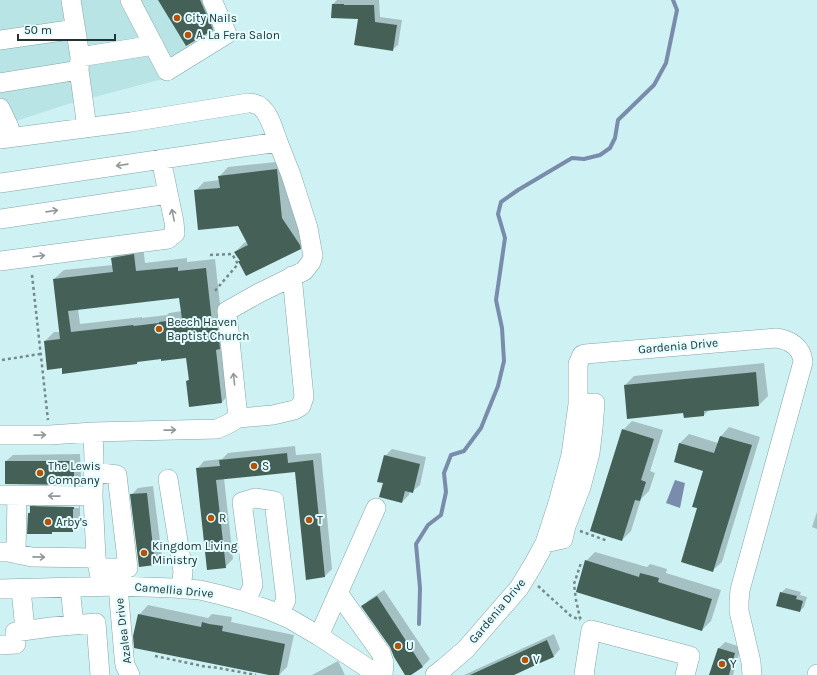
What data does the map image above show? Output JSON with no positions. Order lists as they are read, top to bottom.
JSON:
{
  "streets": {
    "street": ["Gardenia Drive", "Camellia Drive", "Azalea Drive"]
  },
  "crossings": [
    ["Camellia Drive", "Azalea Drive"]
  ],
  "places": [
    "City Nails",
    "A. La Fera Salon",
    "Beech Haven Baptist Church",
    "S",
    "The Lewis Company",
    "R",
    "T",
    "Arby's",
    "Kingdom Living Ministry",
    "U",
    "V",
    "Y"
  ],
  "scale_bar": "50 m"
}
